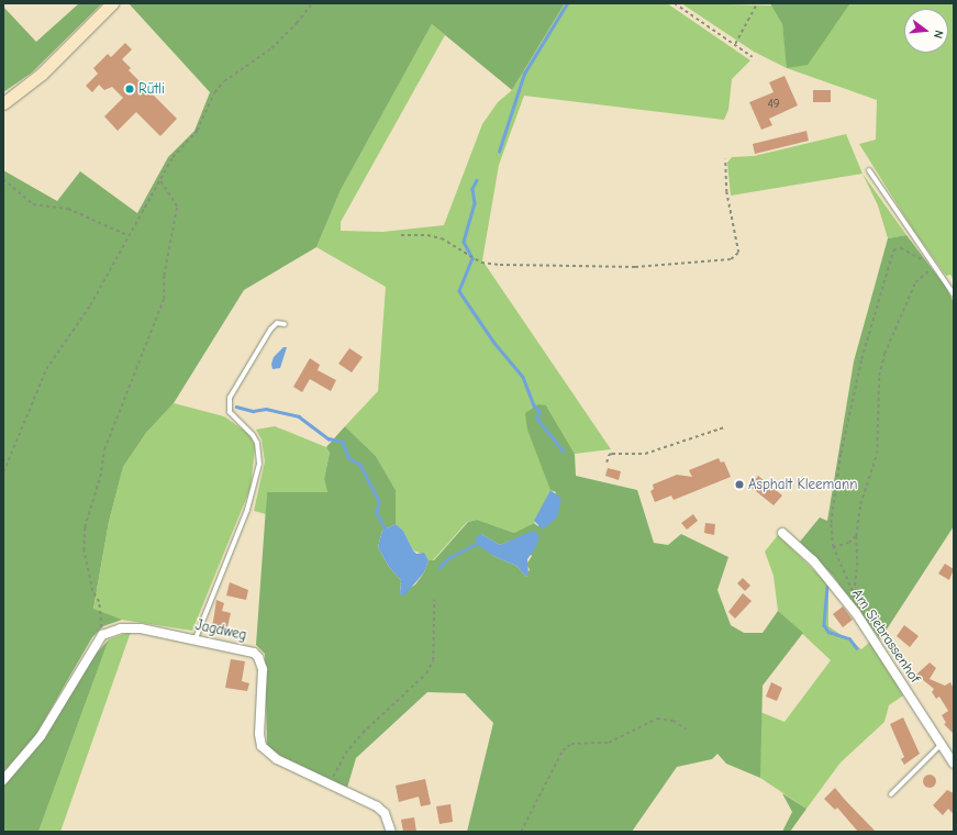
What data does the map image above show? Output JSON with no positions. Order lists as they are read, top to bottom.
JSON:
{
  "streets": {
    "street": ["Jagdweg", "Am Siebrassenhof"]
  },
  "places": ["Rütli", "Asphalt Kleemann"],
  "house_numbers": ["49"],
  "north": "right"
}
